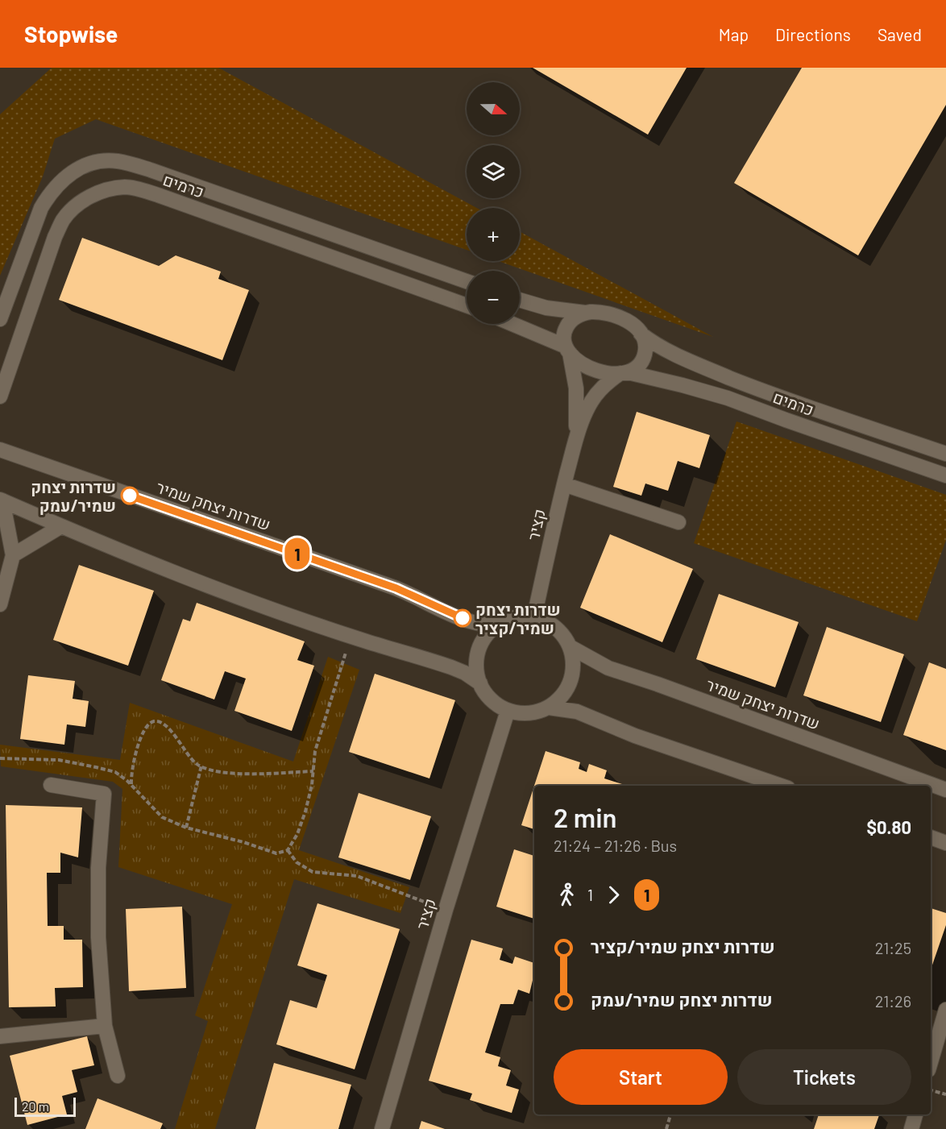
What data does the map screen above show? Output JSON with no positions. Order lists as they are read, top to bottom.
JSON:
{
  "streets": {
    "street": ["כרמים", "שדרות יצחק שמיר", "קציר"]
  },
  "crossings": [
    ["כרמים", "קציר"],
    ["שדרות יצחק שמיר", "קציר"]
  ],
  "places": ["שדרות יצחק שמיר/עמק", "שדרות יצחק שמיר/קציר"],
  "lines": ["bus line 1"],
  "scale_bar": "20 m",
  "north": "right",
  "page": {
    "header": "Stopwise",
    "nav": ["Map", "Directions", "Saved"],
    "on_map": "1",
    "map_buttons": ["+", "−"],
    "heading": ["2 min", "21:24 – 21:26 · Bus", "$0.80"],
    "legs": ["1", "1"],
    "list": [
      {
        "name": "שדרות יצחק שמיר/קציר",
        "value": "21:25"
      },
      {
        "name": "שדרות יצחק שמיר/עמק",
        "value": "21:26"
      }
    ],
    "buttons": ["Start", "Tickets"],
    "scale": "20 m"
  }
}
